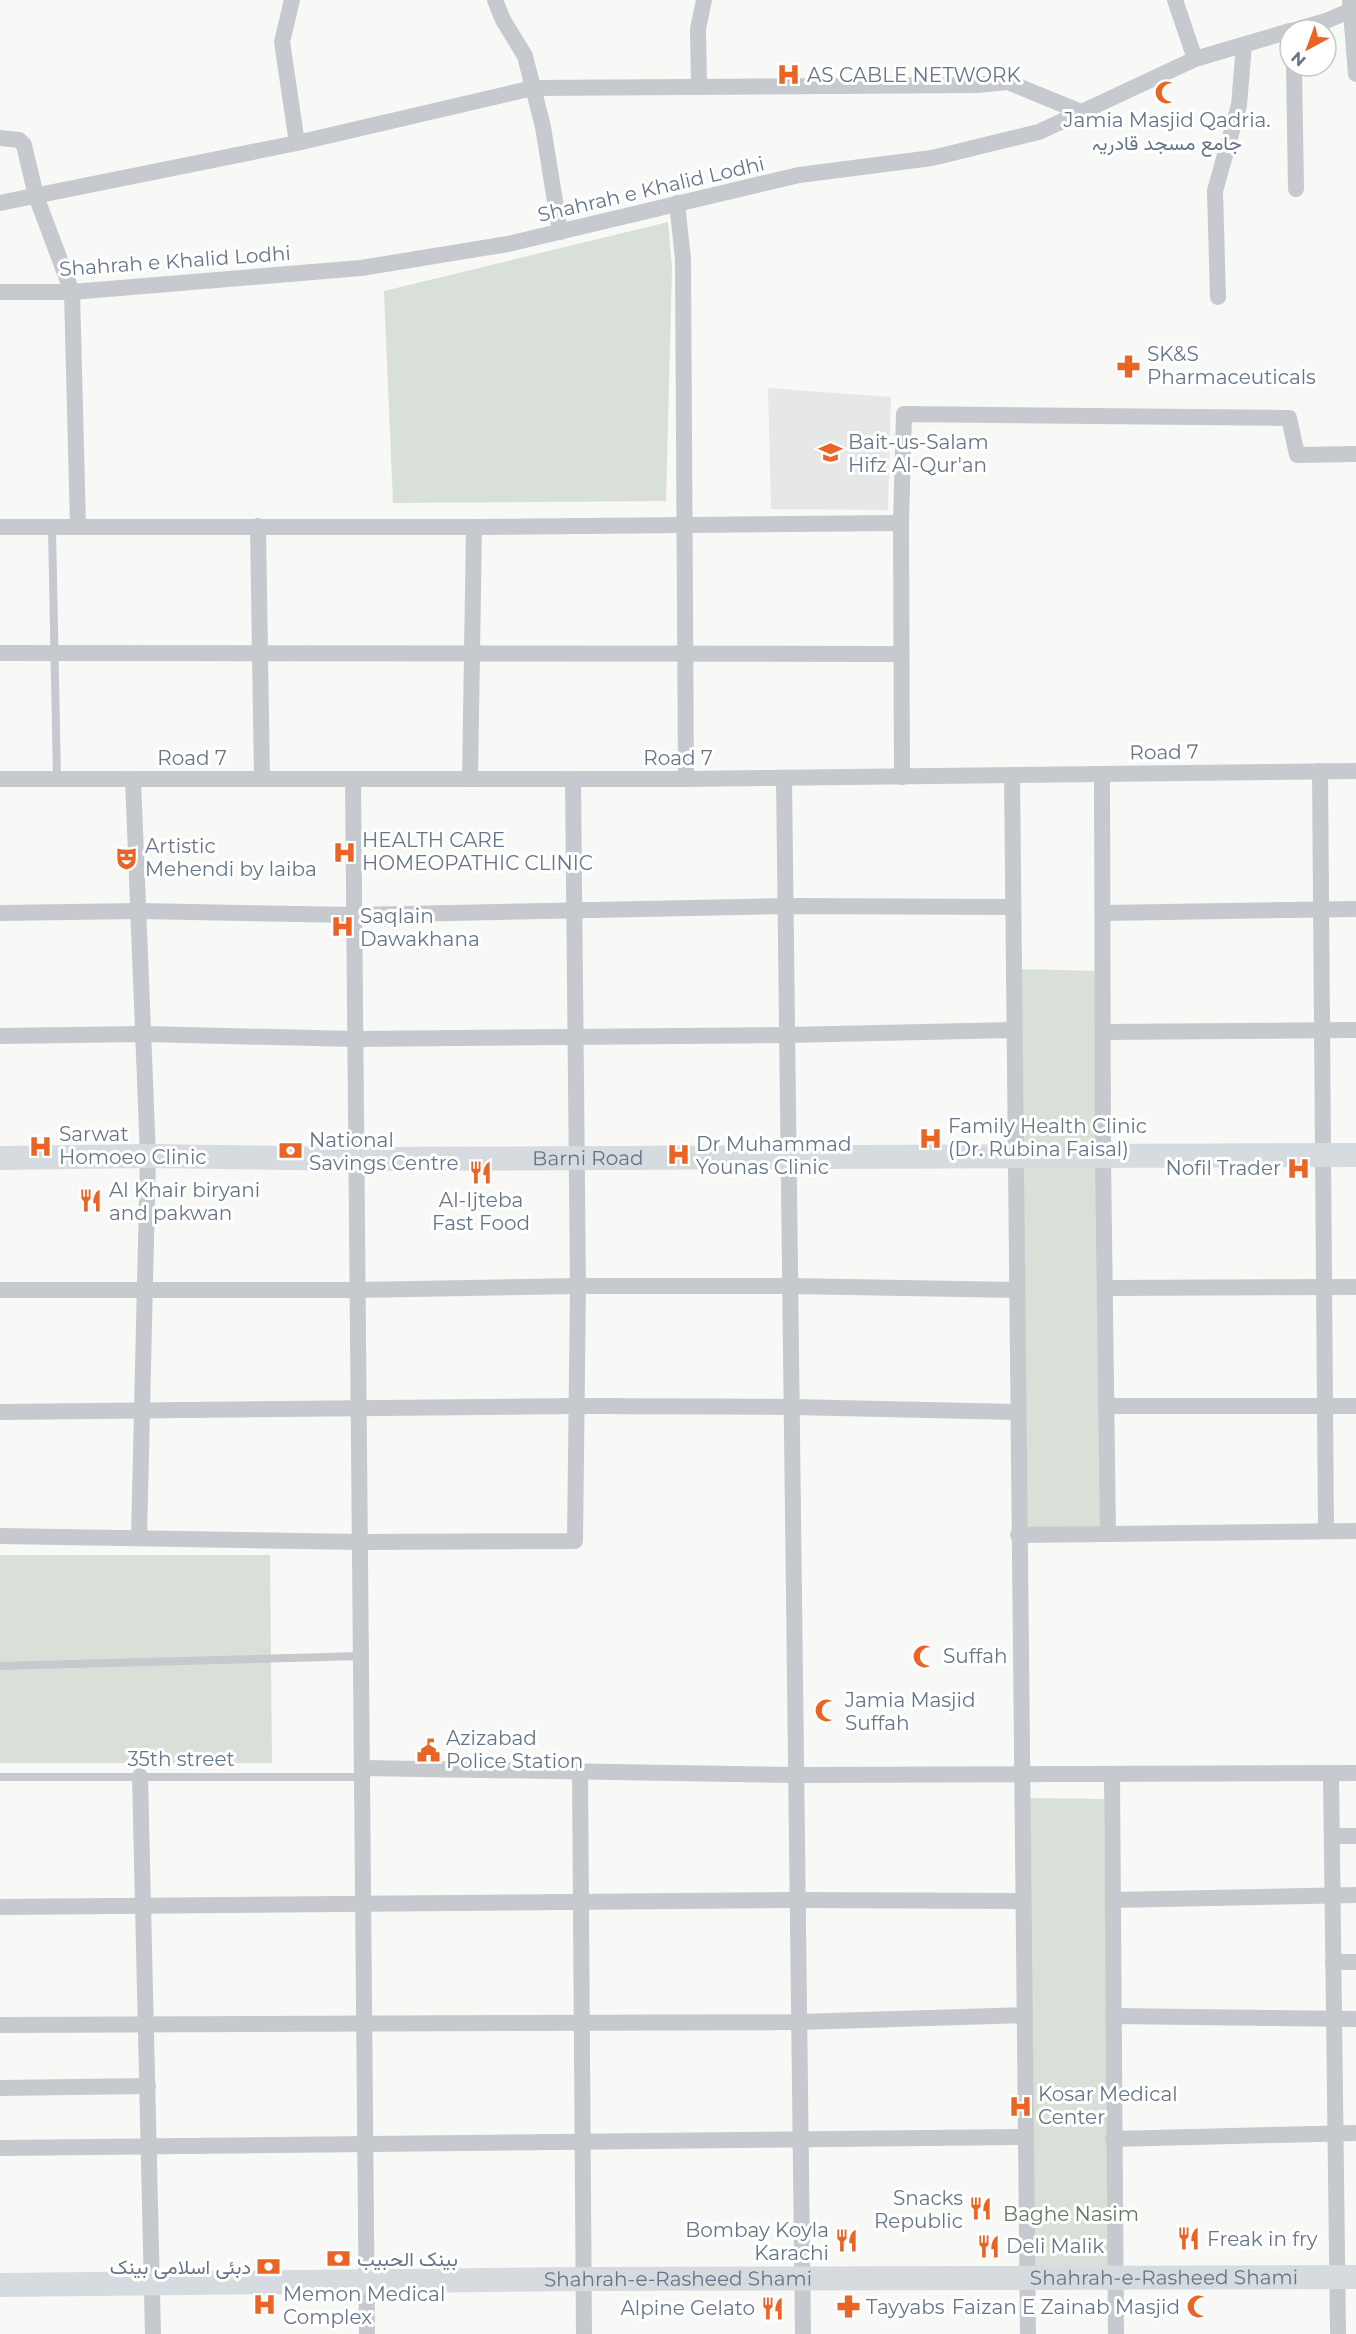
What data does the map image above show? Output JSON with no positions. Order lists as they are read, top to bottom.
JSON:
{
  "streets": {
    "street": [
      "Shahrah e Khalid Lodhi",
      "Road 7",
      "Barni Road",
      "Shahrah-e-Rasheed Shami"
    ],
    "lane": ["35th street"]
  },
  "parks": ["Baghe Nasim"],
  "places": {
    "hospital": [
      "AS CABLE NETWORK",
      "HEALTH CARE HOMEOPATHIC CLINIC",
      "Saqlain Dawakhana",
      "Family Health Clinic (Dr. Rubina Faisal)",
      "Sarwat Homoeo Clinic",
      "Dr Muhammad Younas Clinic",
      "Nofil Trader",
      "Kosar Medical Center",
      "Memon Medical Complex"
    ],
    "mosque": [
      "Jamia Masjid Qadria. جامع مسجد قادریہ",
      "Suffah",
      "Jamia Masjid Suffah",
      "Faizan E Zainab Masjid"
    ],
    "pharmacy": ["SK&S Pharmaceuticals", "Tayyabs"],
    "school or university": ["Bait-us-Salam Hifz Al-Qur'an"],
    "theatre": ["Artistic Mehendi by laiba"],
    "bank": ["National Savings Centre", "بينک الحبيب", "دبئی اسلامی بینک"],
    "restaurant": [
      "Al-Ijteba Fast Food",
      "Al Khair biryani and pakwan",
      "Snacks Republic",
      "Freak in fry",
      "Bombay Koyla Karachi",
      "Deli Malik",
      "Alpine Gelato"
    ],
    "public building": ["Azizabad Police Station"]
  },
  "north": "bottom left"
}
